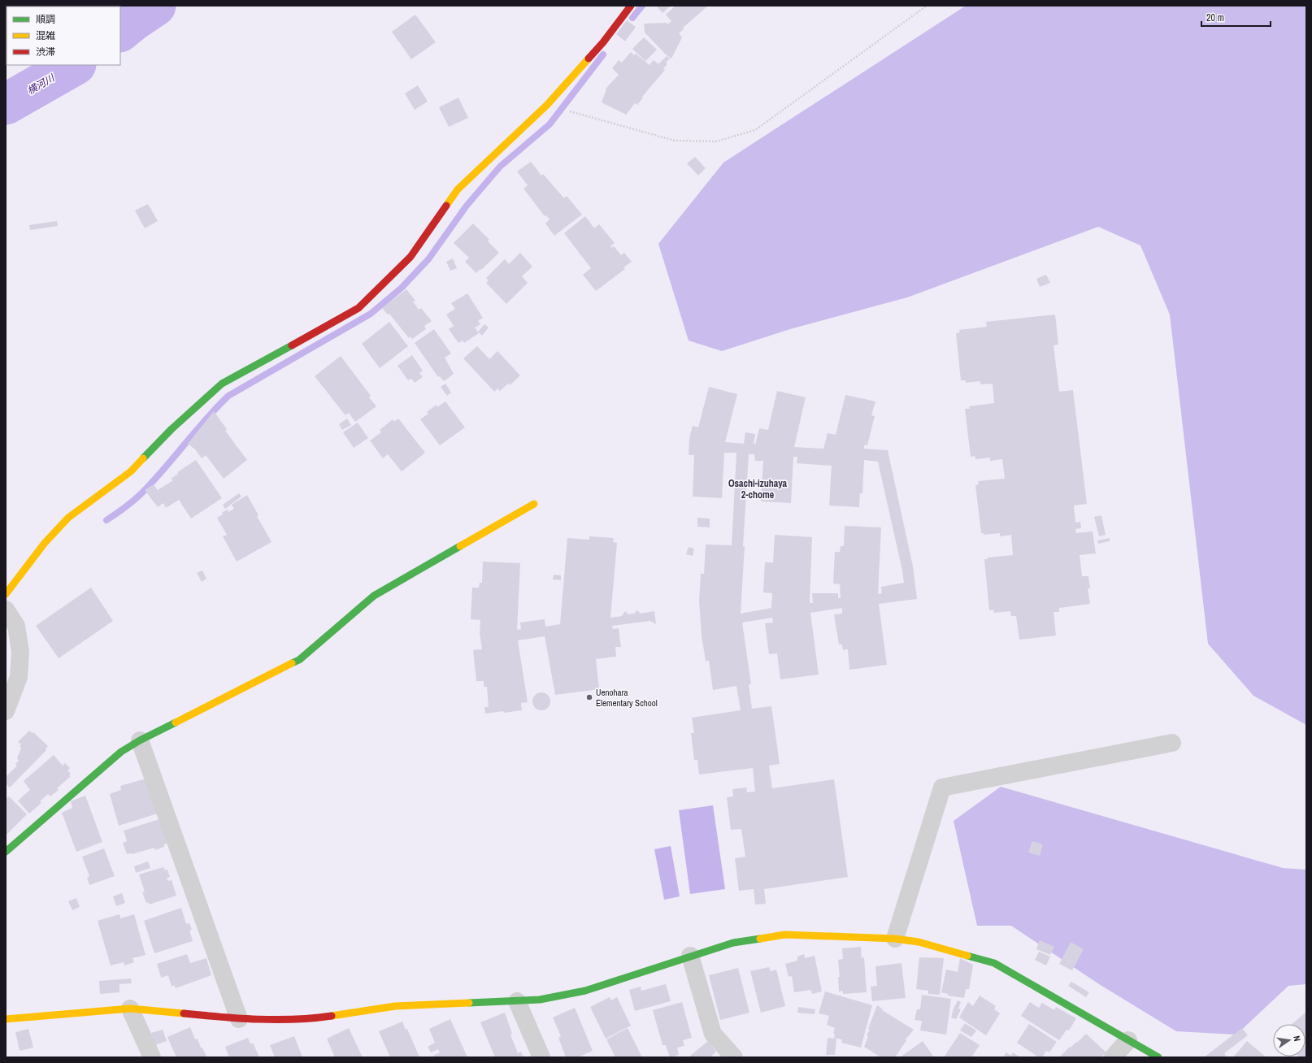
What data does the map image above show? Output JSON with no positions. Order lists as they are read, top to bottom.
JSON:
{
  "districts": ["Osachi-izuhaya 2-chome"],
  "water": ["横河川"],
  "places": ["Uenohara Elementary School"],
  "legend": ["順調", "混雑", "渋滞"],
  "scale_bar": "20 m",
  "north": "right"
}
